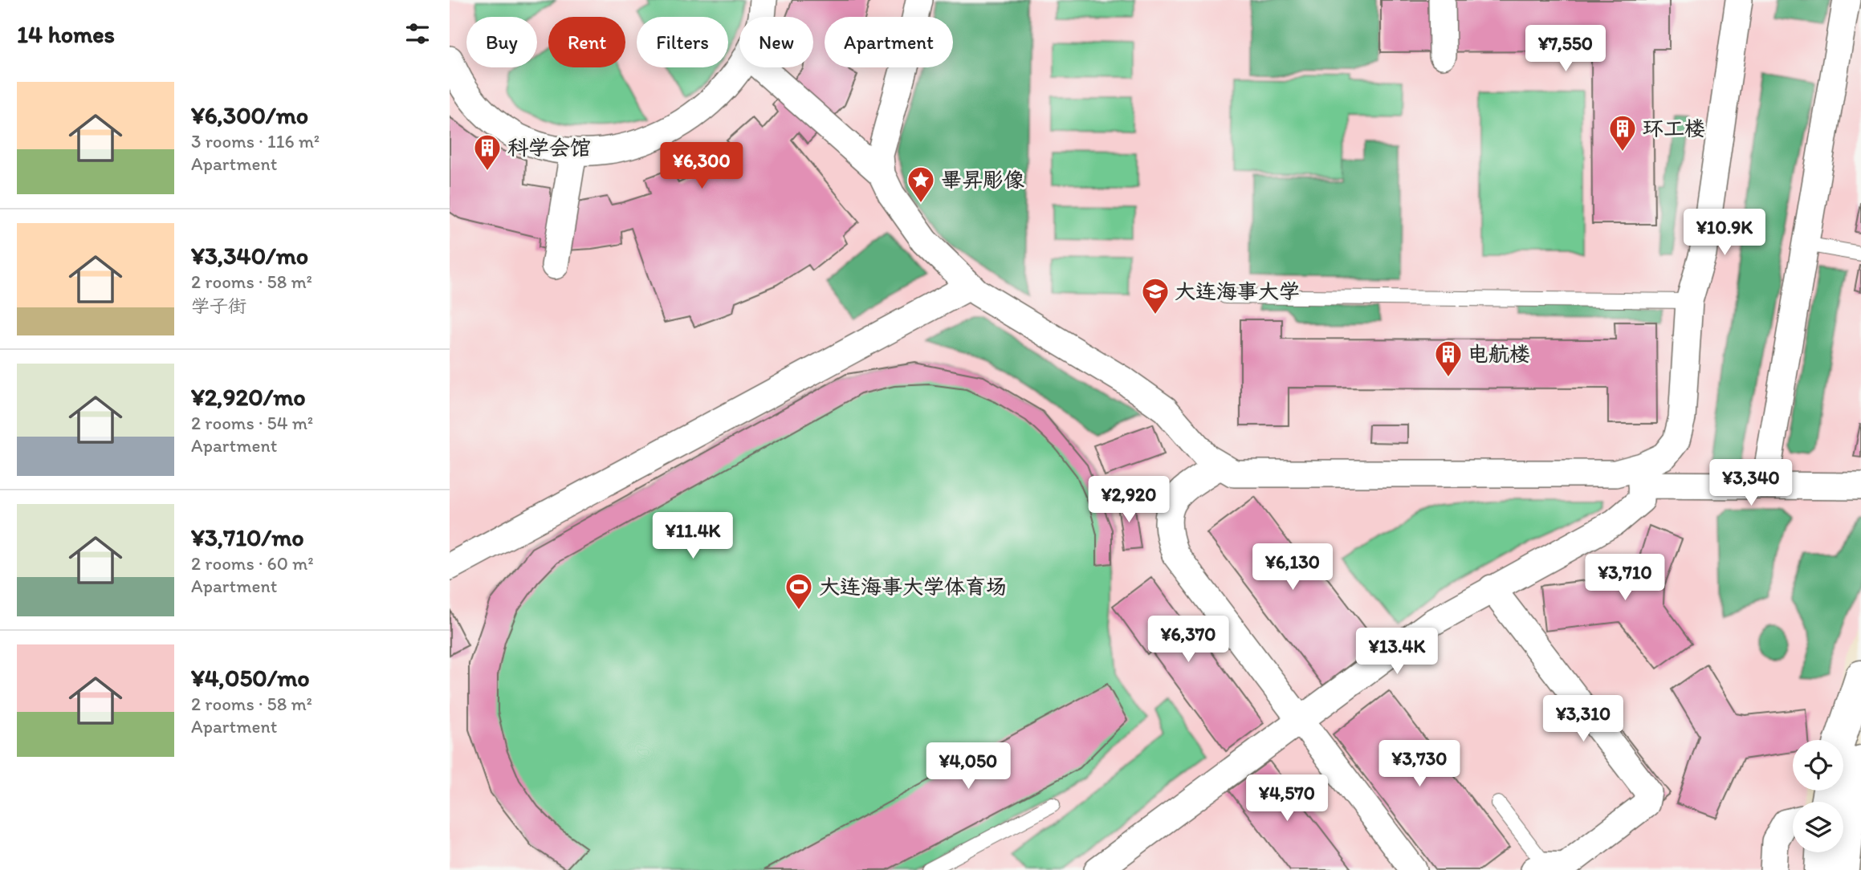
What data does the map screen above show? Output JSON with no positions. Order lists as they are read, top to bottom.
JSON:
{
  "places": {
    "building": ["环工楼", "科学会馆", "电航楼"],
    "place": ["畢昇彫像"],
    "school or university": ["大连海事大学"],
    "sports": ["大连海事大学体育场"]
  },
  "page": {
    "heading": "14 homes",
    "chip": [
      "Buy",
      "Rent",
      "Filters",
      "New",
      "Apartment"
    ],
    "price": [
      "¥7,550",
      "¥6,300",
      "¥10.9K",
      "¥3,340",
      "¥2,920",
      "¥11.4K",
      "¥6,130",
      "¥3,710",
      "¥6,370",
      "¥13.4K",
      "¥3,310",
      "¥3,730",
      "¥4,050",
      "¥4,570"
    ],
    "list": [
      {
        "name": "¥6,300/mo",
        "note": "3 rooms · 116 m² · Apartment"
      },
      {
        "name": "¥3,340/mo",
        "note": "2 rooms · 58 m² · 学子街"
      },
      {
        "name": "¥2,920/mo",
        "note": "2 rooms · 54 m² · Apartment"
      },
      {
        "name": "¥3,710/mo",
        "note": "2 rooms · 60 m² · Apartment"
      },
      {
        "name": "¥4,050/mo",
        "note": "2 rooms · 58 m² · Apartment"
      }
    ]
  }
}
